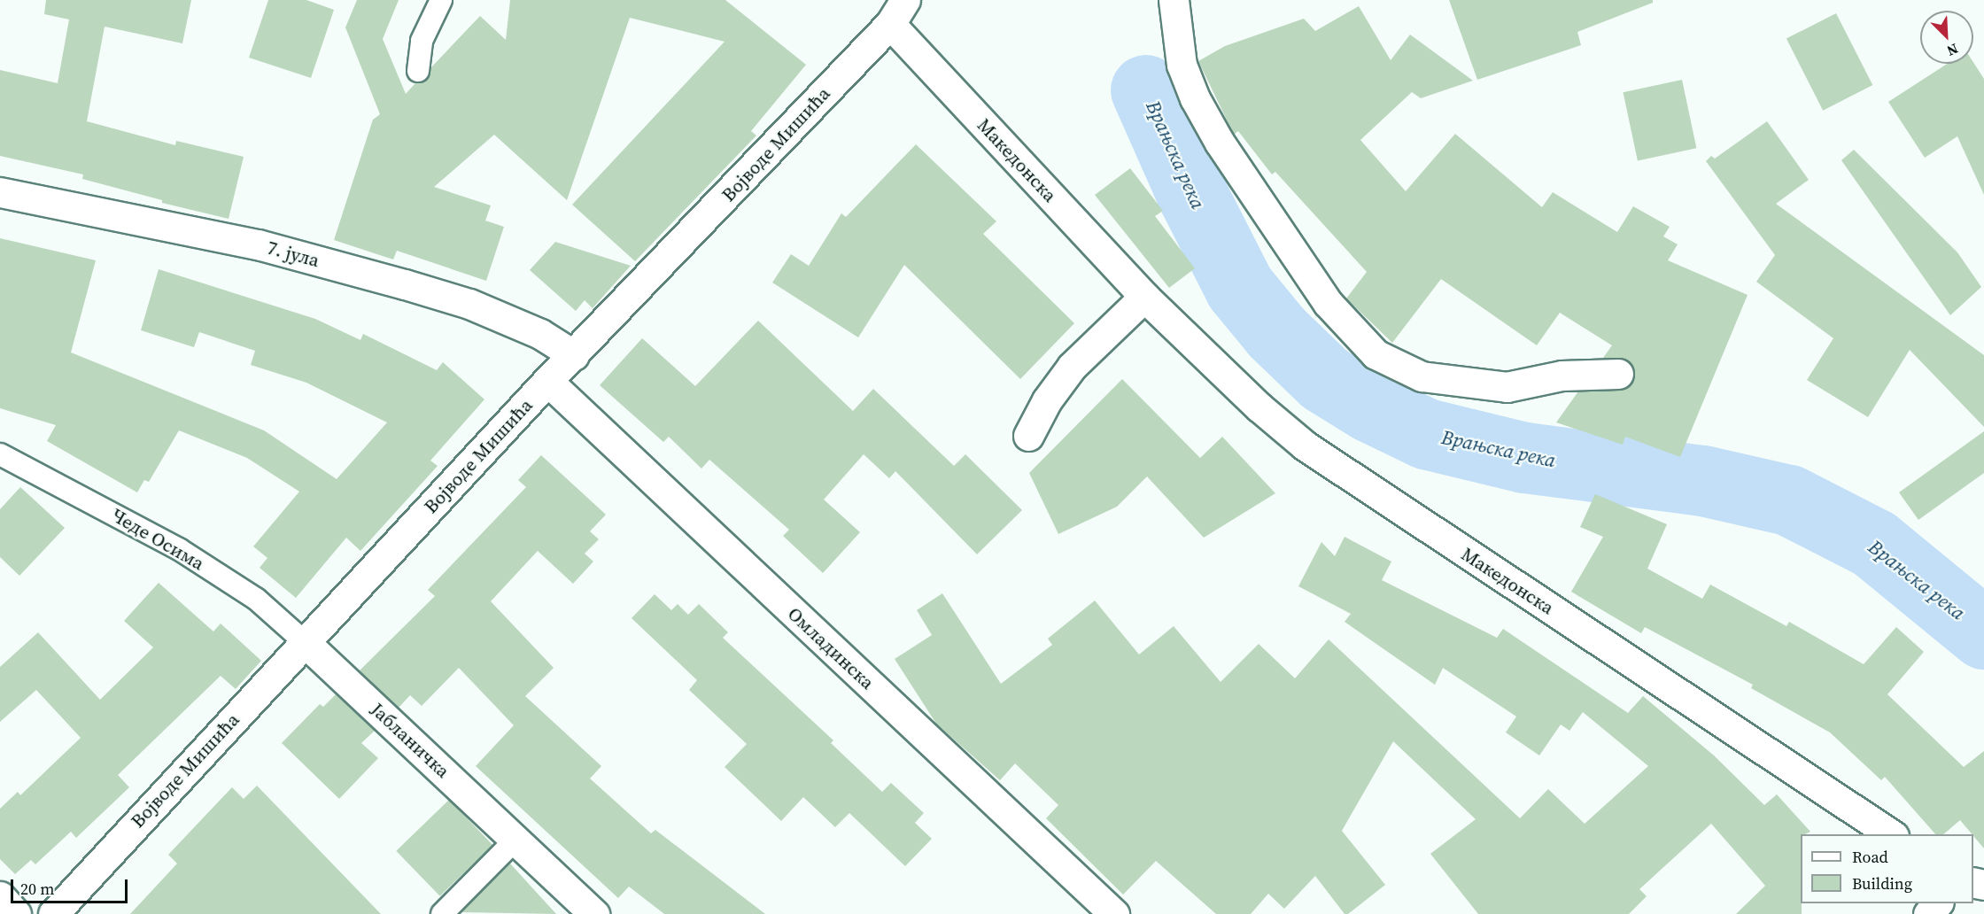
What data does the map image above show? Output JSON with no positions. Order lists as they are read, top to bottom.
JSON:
{
  "streets": {
    "street": [
      "Војводе Мишића",
      "Македонска",
      "7. јула",
      "Омладинска",
      "Јабланичка"
    ],
    "lane": ["Чеде Осима"]
  },
  "crossings": [
    ["Војводе Мишића", "Македонска"],
    ["Војводе Мишића", "7. јула"],
    ["Војводе Мишића", "Чеде Осима"],
    ["Војводе Мишића", "Омладинска"],
    ["Војводе Мишића", "Јабланичка"],
    ["Чеде Осима", "Јабланичка"]
  ],
  "water": ["Врањска река"],
  "legend": ["Road", "Building"],
  "scale_bar": "20 m",
  "north": "bottom right"
}
